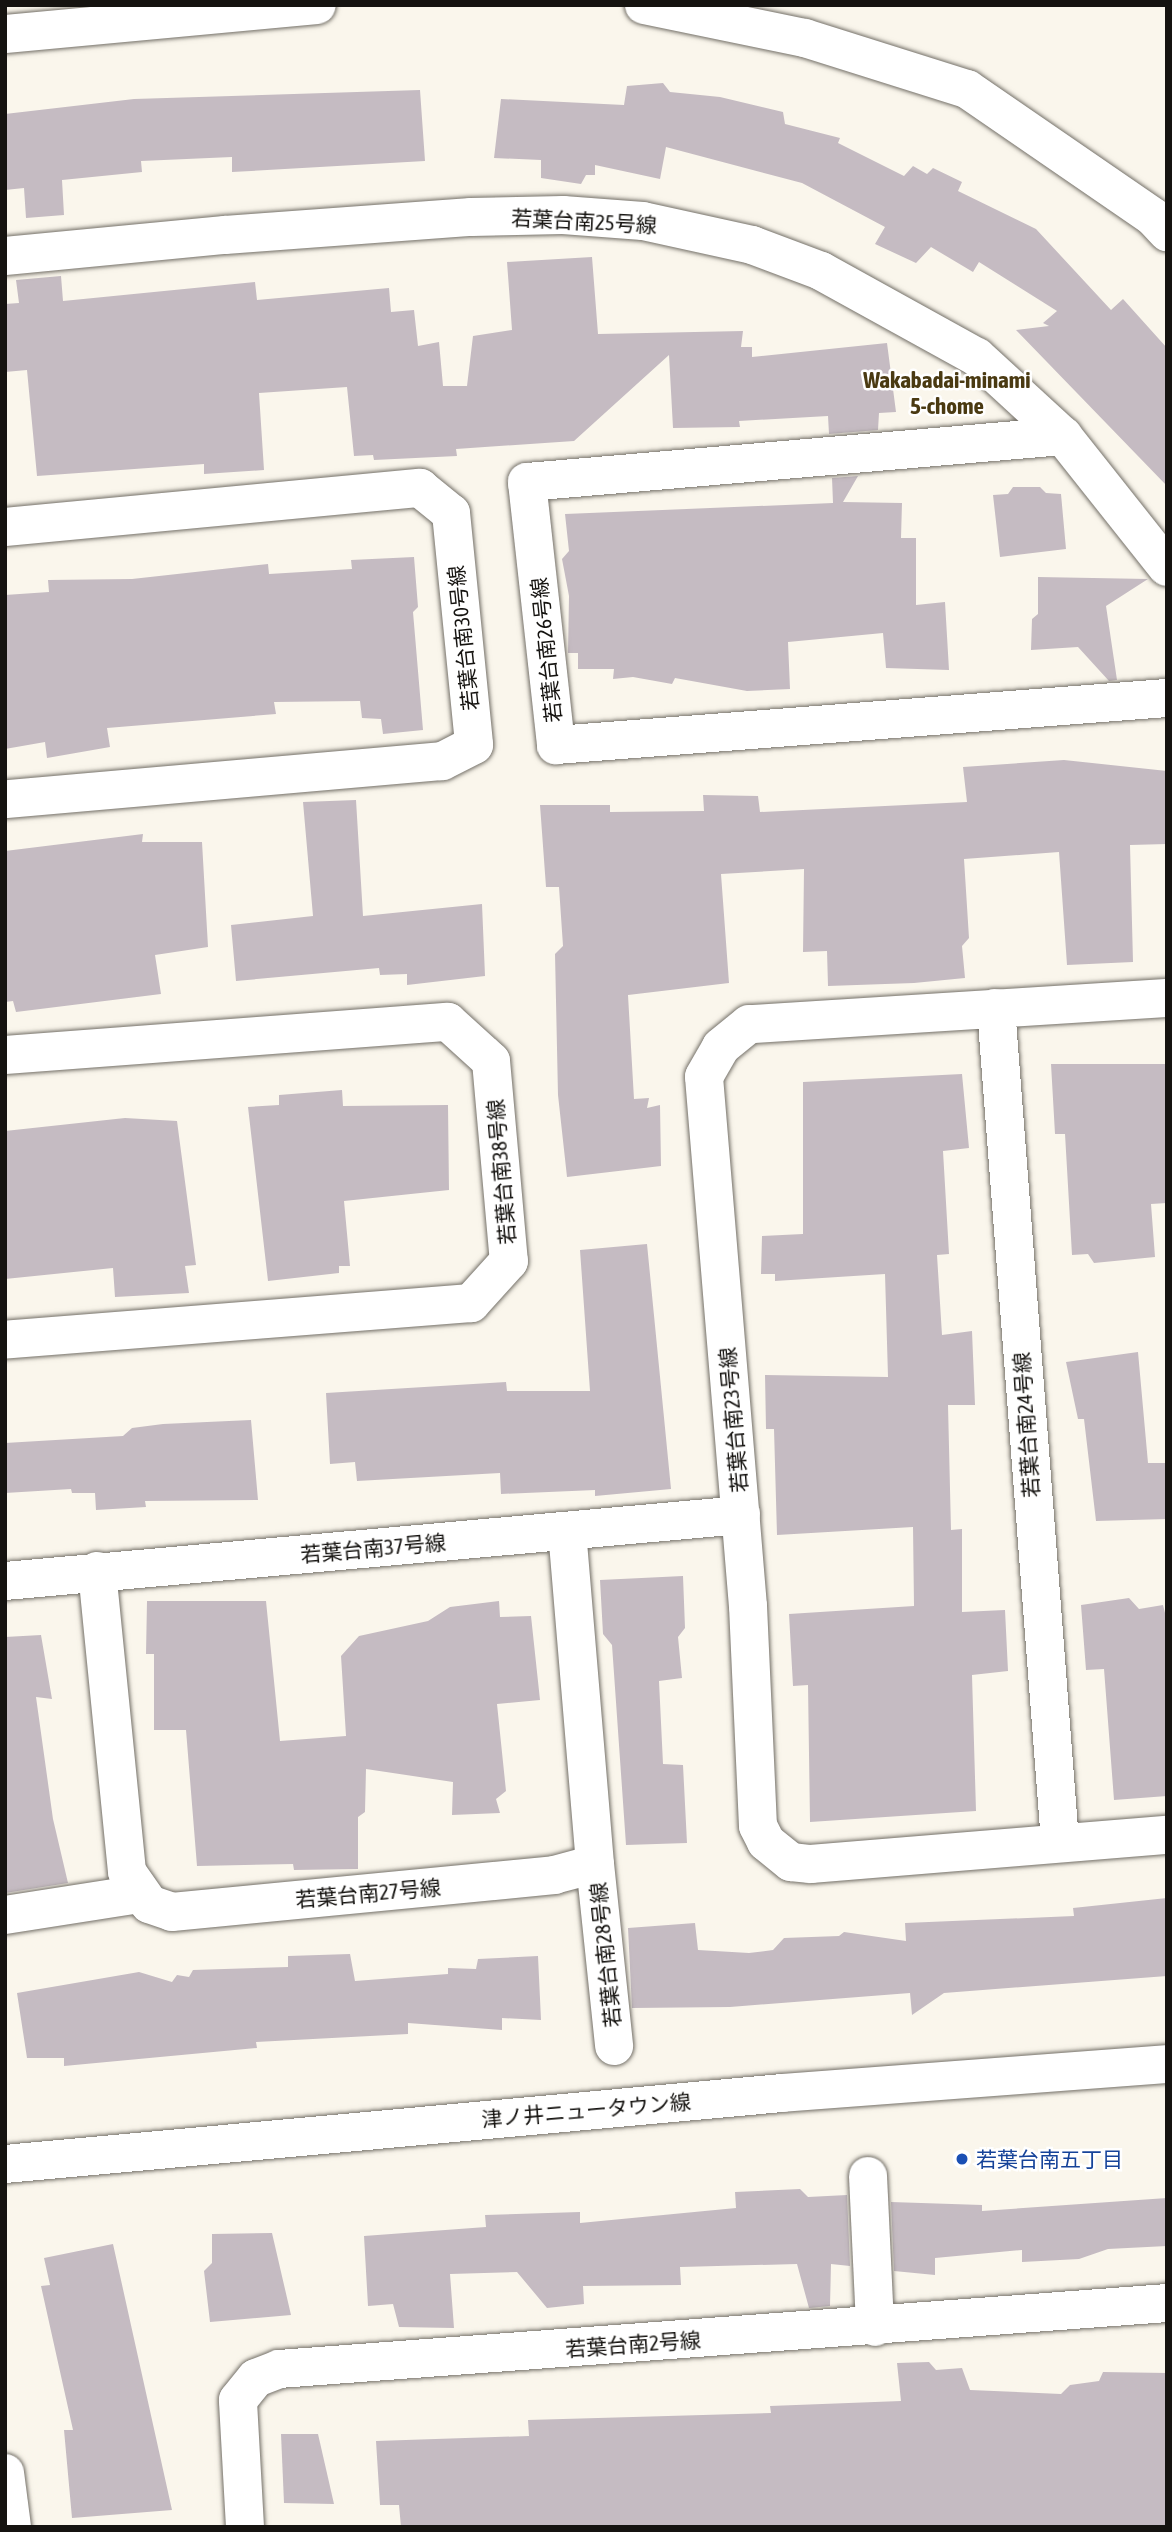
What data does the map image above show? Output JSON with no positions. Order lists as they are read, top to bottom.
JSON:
{
  "streets": {
    "street": [
      "若葉台南25号線",
      "若葉台南30号線",
      "若葉台南26号線",
      "若葉台南38号線",
      "若葉台南23号線",
      "若葉台南24号線",
      "若葉台南37号線",
      "若葉台南27号線",
      "若葉台南28号線",
      "津ノ井ニュータウン線",
      "若葉台南2号線"
    ]
  },
  "crossings": [
    ["若葉台南25号線", "若葉台南26号線"],
    ["若葉台南23号線", "若葉台南24号線"],
    ["若葉台南23号線", "若葉台南37号線"],
    ["若葉台南27号線", "若葉台南28号線"]
  ],
  "districts": ["Wakabadai-minami 5-chome"],
  "places": ["若葉台南五丁目"]
}
